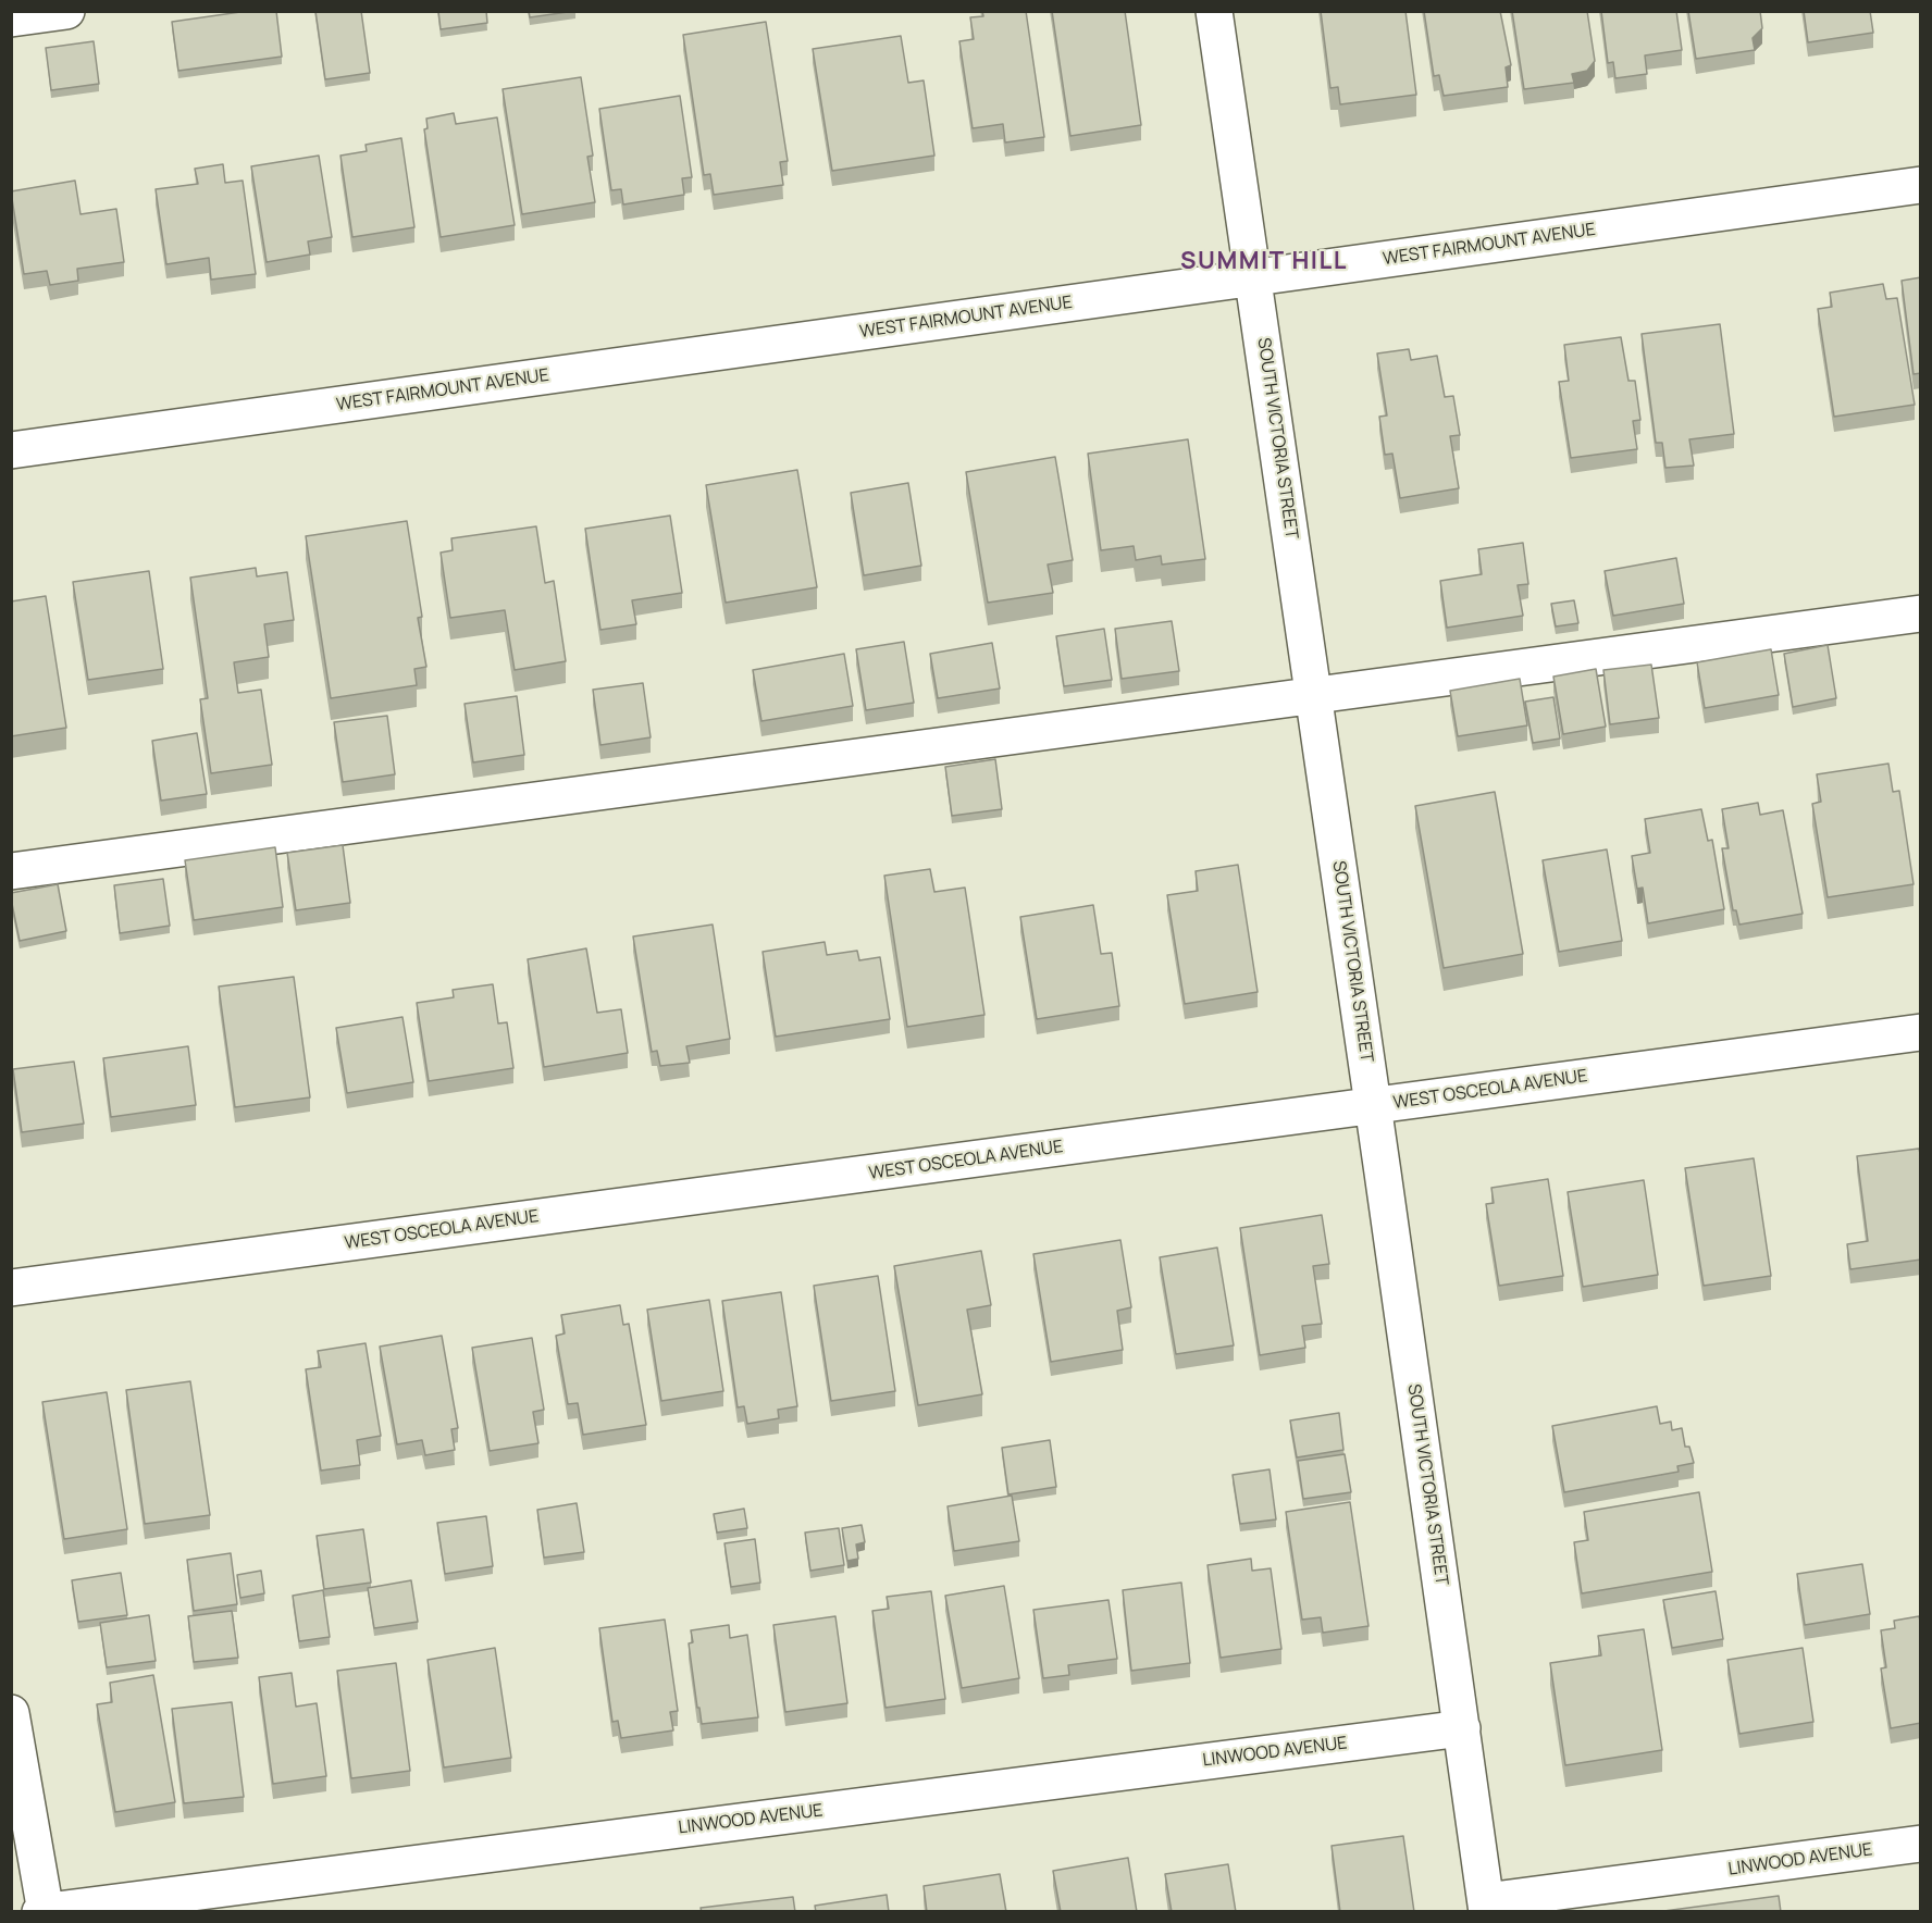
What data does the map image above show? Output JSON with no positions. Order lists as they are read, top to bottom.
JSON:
{
  "streets": {
    "street": [
      "WEST FAIRMOUNT AVENUE",
      "SOUTH VICTORIA STREET",
      "WEST OSCEOLA AVENUE",
      "LINWOOD AVENUE"
    ]
  },
  "crossings": [
    ["WEST FAIRMOUNT AVENUE", "SOUTH VICTORIA STREET"],
    ["SOUTH VICTORIA STREET", "WEST OSCEOLA AVENUE"],
    ["SOUTH VICTORIA STREET", "LINWOOD AVENUE"]
  ],
  "districts": ["SUMMIT HILL"]
}
